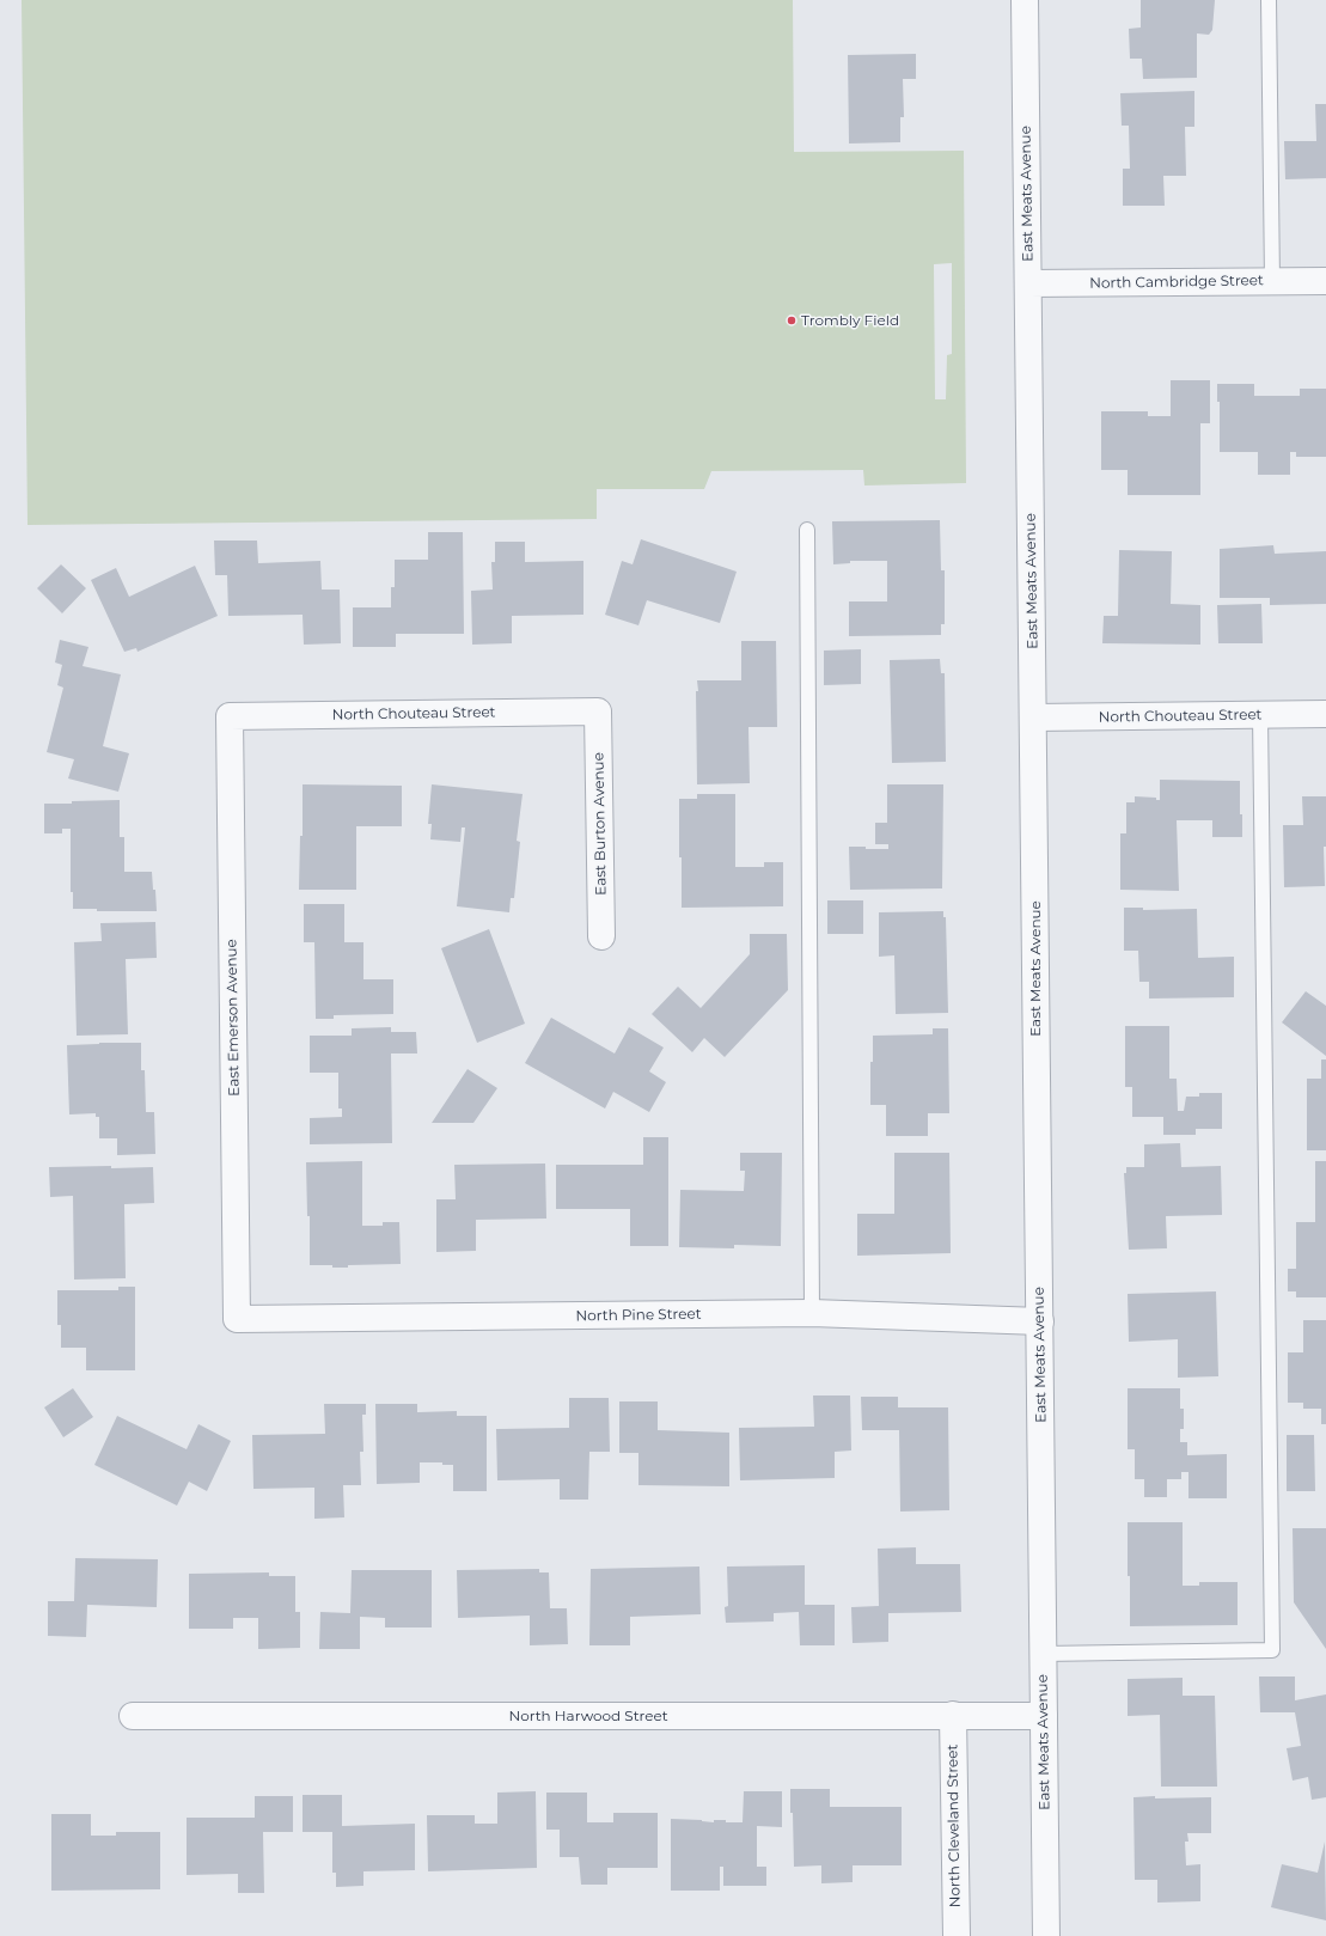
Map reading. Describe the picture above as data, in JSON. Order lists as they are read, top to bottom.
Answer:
{
  "streets": {
    "street": [
      "East Meats Avenue",
      "North Cambridge Street",
      "North Chouteau Street",
      "East Burton Avenue",
      "East Emerson Avenue",
      "North Pine Street",
      "North Harwood Street",
      "North Cleveland Street"
    ]
  },
  "crossings": [
    ["East Meats Avenue", "North Cambridge Street"],
    ["East Meats Avenue", "North Chouteau Street"],
    ["East Meats Avenue", "North Pine Street"],
    ["East Meats Avenue", "North Harwood Street"],
    ["North Chouteau Street", "East Burton Avenue"],
    ["North Chouteau Street", "East Emerson Avenue"],
    ["East Emerson Avenue", "North Pine Street"],
    ["North Harwood Street", "North Cleveland Street"]
  ],
  "places": ["Trombly Field"]
}
